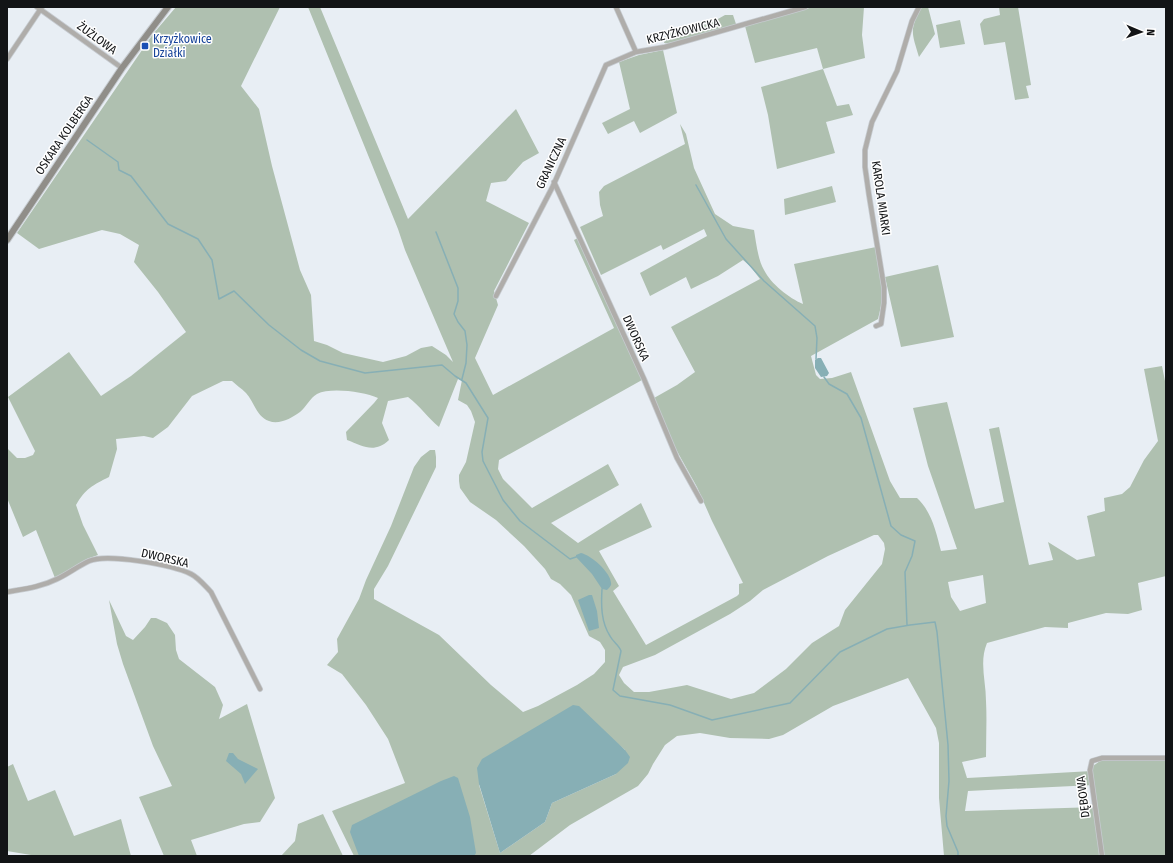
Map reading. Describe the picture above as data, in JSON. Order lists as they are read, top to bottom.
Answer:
{
  "streets": {
    "main road": ["OSKARA KOLBERGA"],
    "street": [
      "KRZYŻKOWICKA",
      "ŻUŻLOWA",
      "GRANICZNA",
      "KAROLA MIARKI",
      "DWORSKA",
      "DĘBOWA"
    ]
  },
  "crossings": [
    ["KRZYŻKOWICKA", "GRANICZNA"],
    ["ŻUŻLOWA", "OSKARA KOLBERGA"],
    ["GRANICZNA", "DWORSKA"]
  ],
  "places": {
    "transit": ["Krzyżkowice Działki"]
  },
  "north": "right"
}
